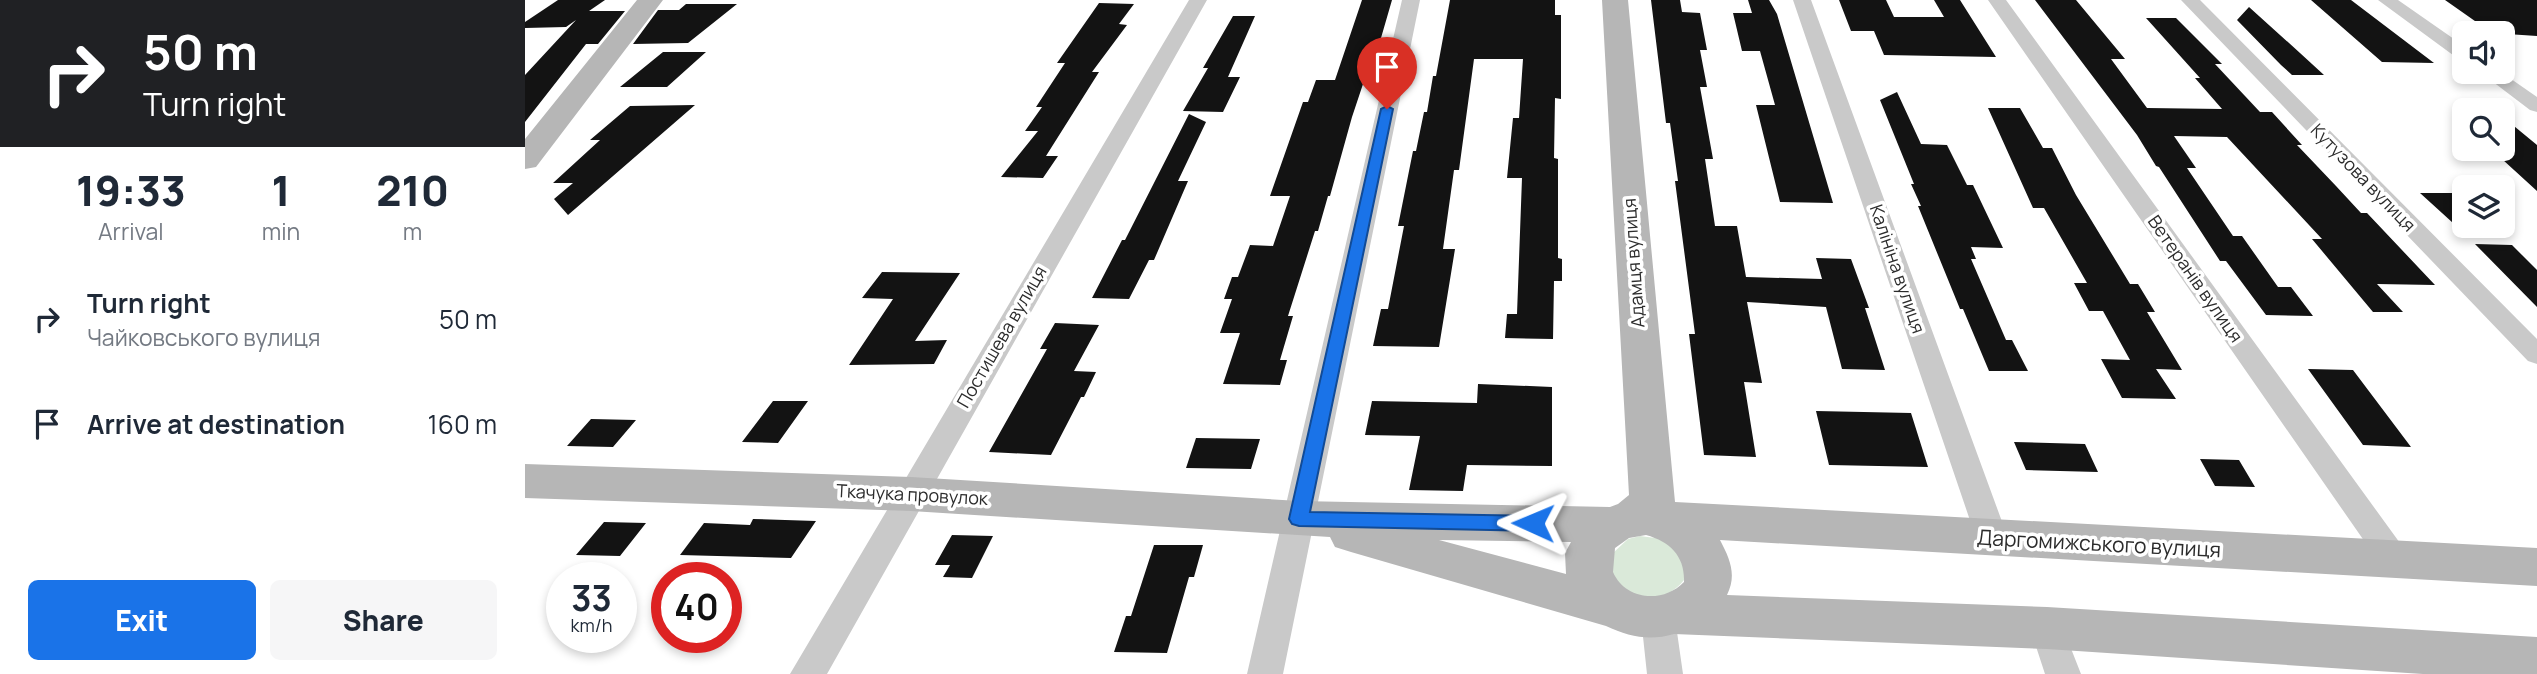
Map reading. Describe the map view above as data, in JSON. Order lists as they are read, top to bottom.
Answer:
{
  "streets": {
    "street": [
      "Кутузова вулиця",
      "Адамця вулиця",
      "Калініна вулиця",
      "Ветеранів вулиця",
      "Постишева вулиця",
      "Ткачука провулок",
      "Даргомижського вулиця"
    ]
  },
  "crossings": [
    ["Адамця вулиця", "Даргомижського вулиця"],
    ["Калініна вулиця", "Даргомижського вулиця"],
    ["Ветеранів вулиця", "Даргомижського вулиця"],
    ["Постишева вулиця", "Ткачука провулок"],
    ["Ткачука провулок", "Даргомижського вулиця"]
  ],
  "page": {
    "turn": ["50 m", "Turn right"],
    "eta": [
      "19:33",
      "Arrival",
      "1",
      "min",
      "210",
      "m"
    ],
    "list": [
      {
        "name": "Turn right",
        "note": "Чайковського вулиця",
        "value": "50 m"
      },
      {
        "name": "Arrive at destination",
        "value": "160 m"
      }
    ],
    "speed": "33 km/h",
    "limit": "40",
    "buttons": ["Exit", "Share"]
  }
}
